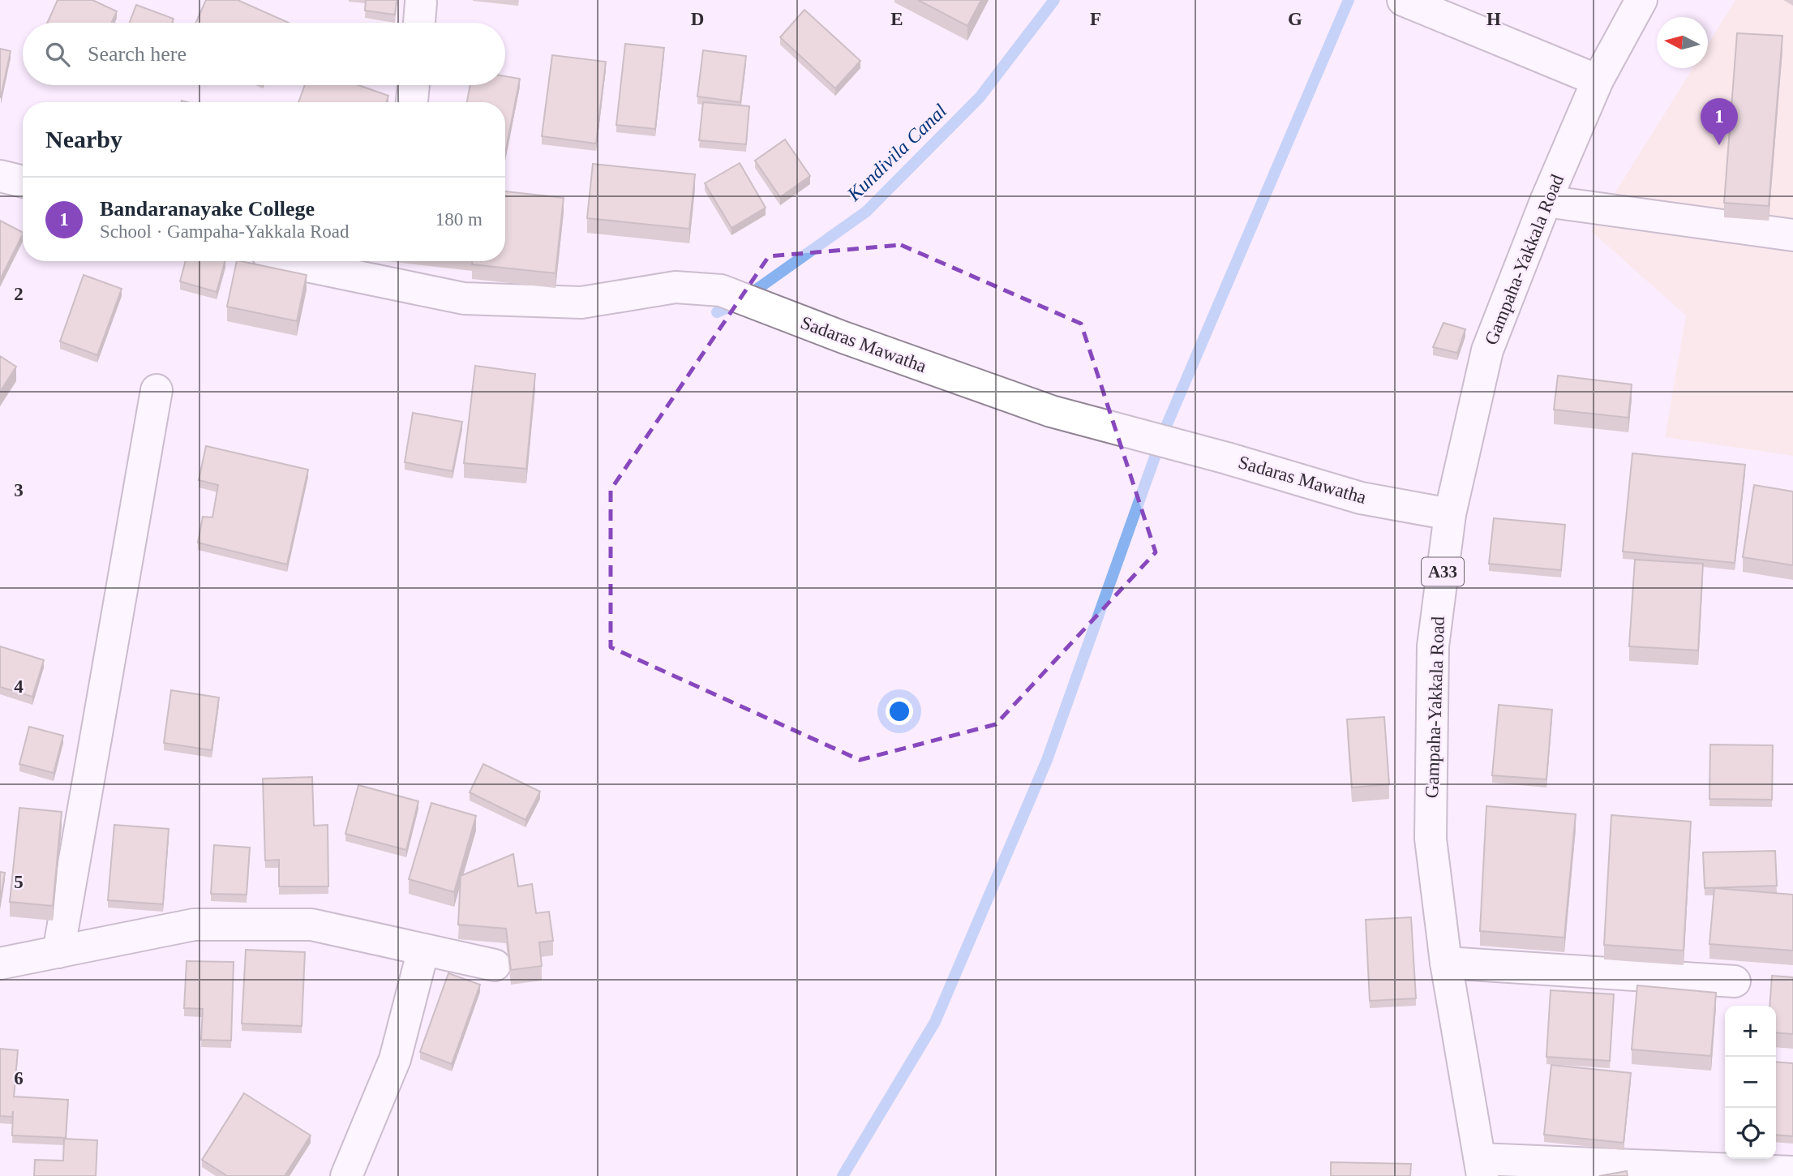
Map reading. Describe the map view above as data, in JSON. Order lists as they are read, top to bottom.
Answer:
{
  "streets": {
    "main road": ["Gampaha-Yakkala Road", "Sadaras Mawatha", "A33"]
  },
  "crossings": [
    ["Gampaha-Yakkala Road", "Sadaras Mawatha"]
  ],
  "water": ["Kundivila Canal"],
  "north": "left",
  "page": {
    "search": "Search here",
    "pins": "1",
    "heading": "Nearby",
    "list": [
      {
        "mark": "1",
        "name": "Bandaranayake College",
        "note": "School · Gampaha-Yakkala Road",
        "value": "180 m"
      }
    ],
    "map_buttons": ["+", "−"]
  },
  "grid": {
    "columns": [
      "D",
      "E",
      "F",
      "G",
      "H"
    ],
    "rows": [
      "2",
      "3",
      "4",
      "5",
      "6"
    ]
  }
}
